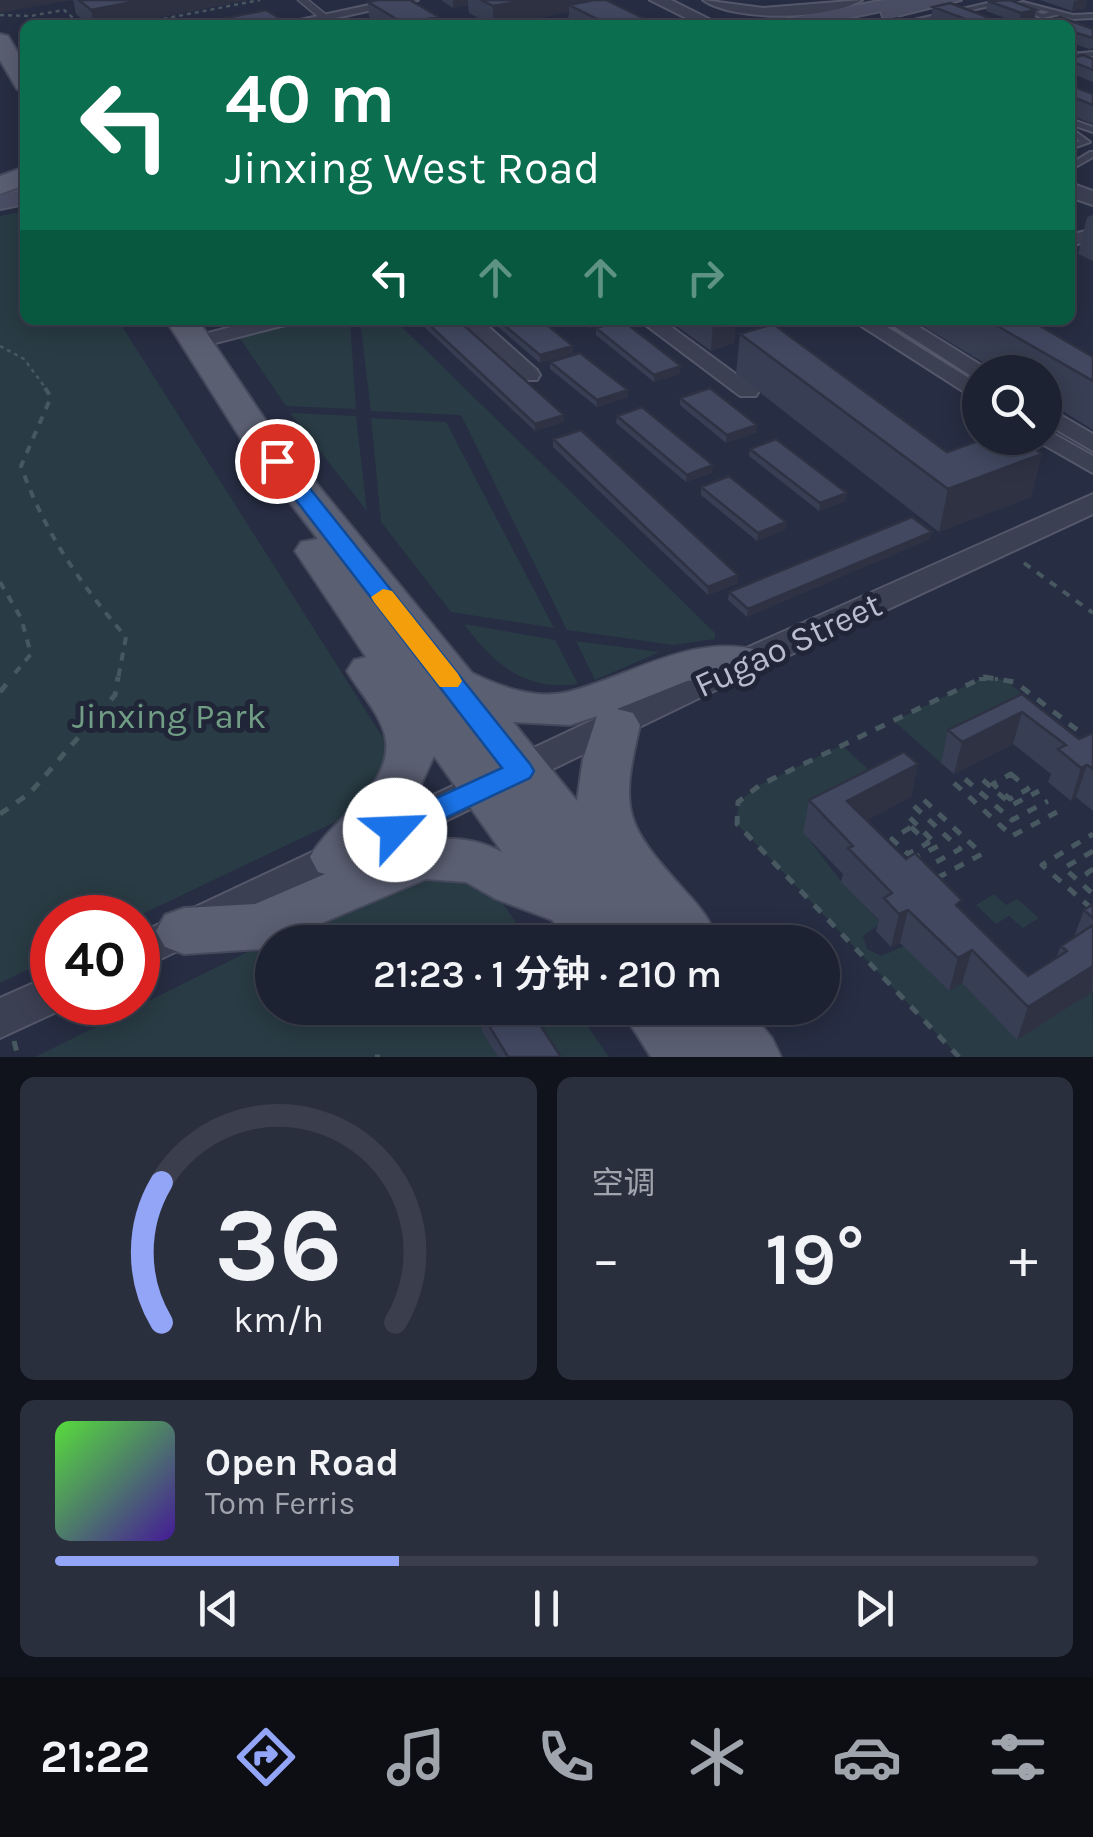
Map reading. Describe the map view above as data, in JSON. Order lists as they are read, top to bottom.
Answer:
{
  "streets": {
    "street": ["Fugao Street"]
  },
  "parks": ["Jinxing Park"],
  "page": {
    "turn": ["40 m", "Jinxing West Road"],
    "limit": "40",
    "trip": "21:23 · 1 分钟 · 210 m",
    "tile": "空调",
    "heat": ["−", "19°", "+"],
    "song": ["Open Road", "Tom Ferris"],
    "tabs": "21:22",
    "gauge": ["36", "km/h"]
  }
}
